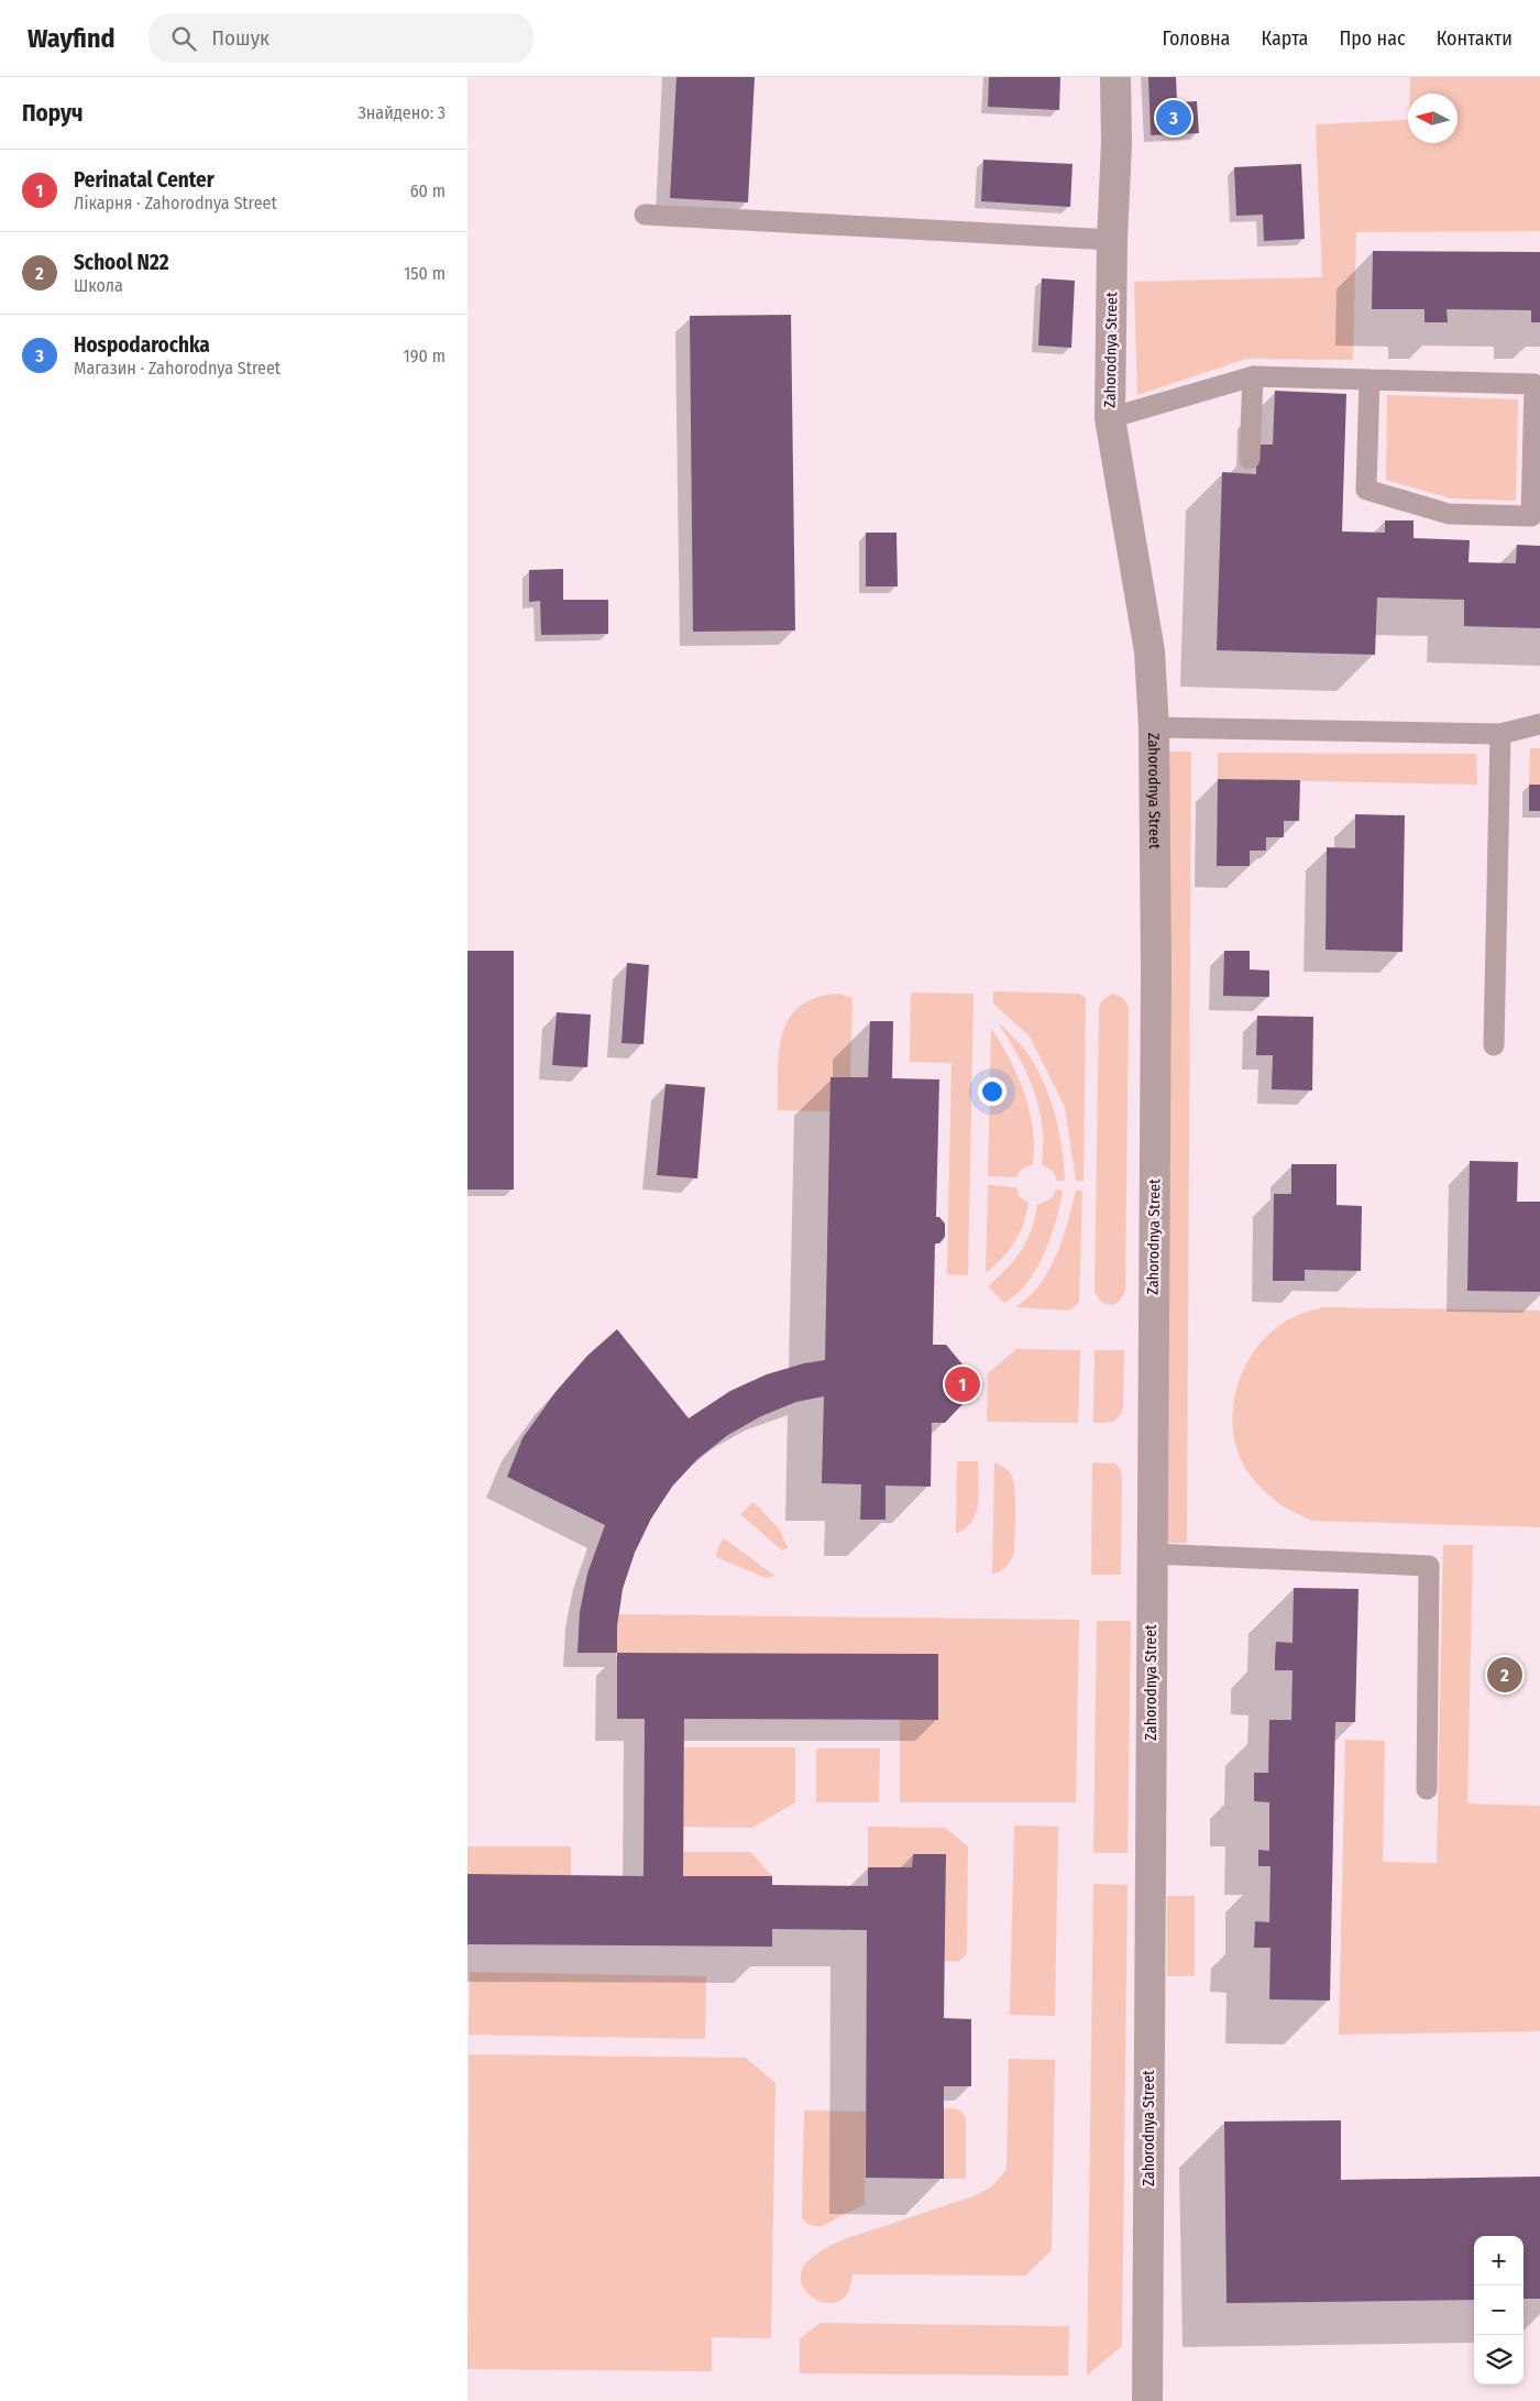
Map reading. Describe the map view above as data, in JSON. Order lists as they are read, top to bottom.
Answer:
{
  "streets": {
    "street": ["Zahorodnya Street"]
  },
  "north": "left",
  "page": {
    "header": "Wayfind",
    "search": "Пошук",
    "nav": [
      "Головна",
      "Карта",
      "Про нас",
      "Контакти"
    ],
    "heading": ["Поруч", "Знайдено: 3"],
    "pins": ["3", "1", "2"],
    "list": [
      {
        "mark": "1",
        "name": "Perinatal Center",
        "note": "Лікарня · Zahorodnya Street",
        "value": "60 m"
      },
      {
        "mark": "2",
        "name": "School N22",
        "note": "Школа",
        "value": "150 m"
      },
      {
        "mark": "3",
        "name": "Hospodarochka",
        "note": "Магазин · Zahorodnya Street",
        "value": "190 m"
      }
    ],
    "map_buttons": ["+", "−"]
  }
}
